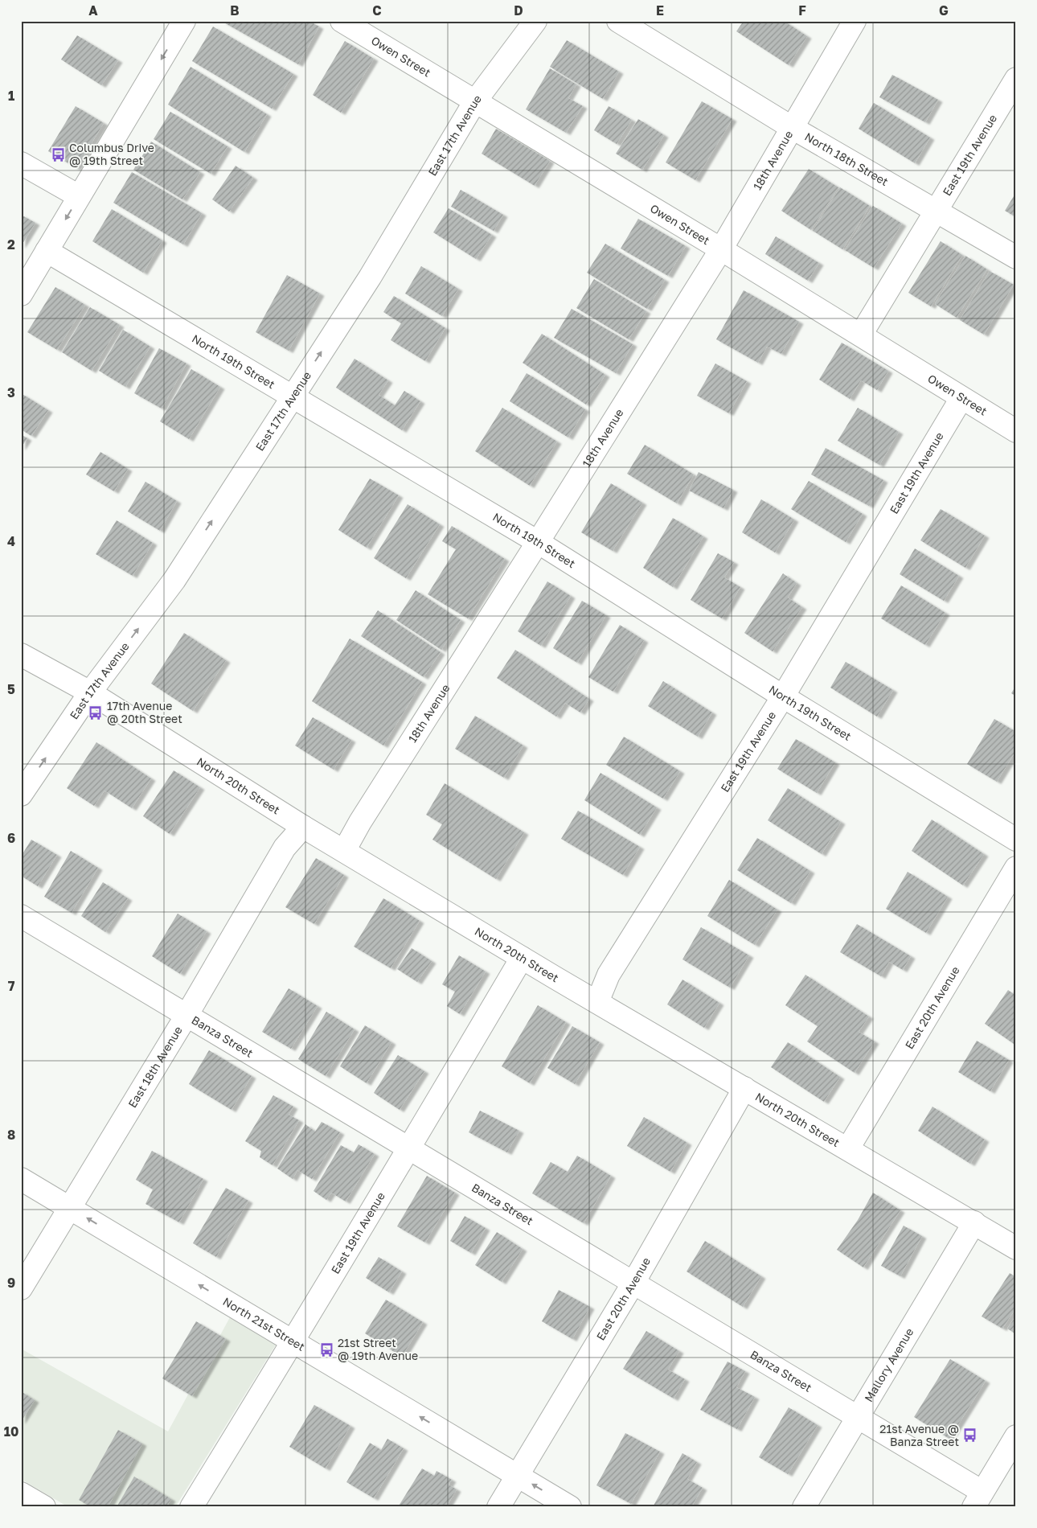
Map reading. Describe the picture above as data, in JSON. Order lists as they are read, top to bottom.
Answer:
{
  "streets": {
    "street": [
      "Owen Street",
      "East 17th Avenue",
      "East 19th Avenue",
      "North 18th Street",
      "18th Avenue",
      "North 19th Street",
      "North 20th Street",
      "East 20th Avenue",
      "Banza Street",
      "East 18th Avenue",
      "North 21st Street",
      "Mallory Avenue"
    ]
  },
  "crossings": [
    ["Owen Street", "East 17th Avenue"],
    ["Owen Street", "East 19th Avenue"],
    ["Owen Street", "18th Avenue"],
    ["East 17th Avenue", "North 19th Street"],
    ["East 17th Avenue", "North 20th Street"],
    ["East 19th Avenue", "North 18th Street"],
    ["East 19th Avenue", "North 19th Street"],
    ["East 19th Avenue", "North 20th Street"],
    ["East 19th Avenue", "Banza Street"],
    ["East 19th Avenue", "North 21st Street"],
    ["North 18th Street", "18th Avenue"],
    ["18th Avenue", "North 19th Street"],
    ["18th Avenue", "North 20th Street"],
    ["North 20th Street", "East 20th Avenue"],
    ["North 20th Street", "East 18th Avenue"],
    ["North 20th Street", "Mallory Avenue"],
    ["East 20th Avenue", "Banza Street"],
    ["East 20th Avenue", "North 21st Street"],
    ["Banza Street", "East 18th Avenue"],
    ["Banza Street", "Mallory Avenue"],
    ["East 18th Avenue", "North 21st Street"]
  ],
  "one_way": ["East 17th Avenue", "North 21st Street"],
  "places": {
    "bus stop": [
      "Columbus Drive @ 19th Street",
      "17th Avenue @ 20th Street",
      "21st Street @ 19th Avenue",
      "21st Avenue @ Banza Street"
    ]
  },
  "grid": {
    "columns": [
      "A",
      "B",
      "C",
      "D",
      "E",
      "F",
      "G"
    ],
    "rows": [
      "1",
      "2",
      "3",
      "4",
      "5",
      "6",
      "7",
      "8",
      "9",
      "10"
    ]
  }
}
